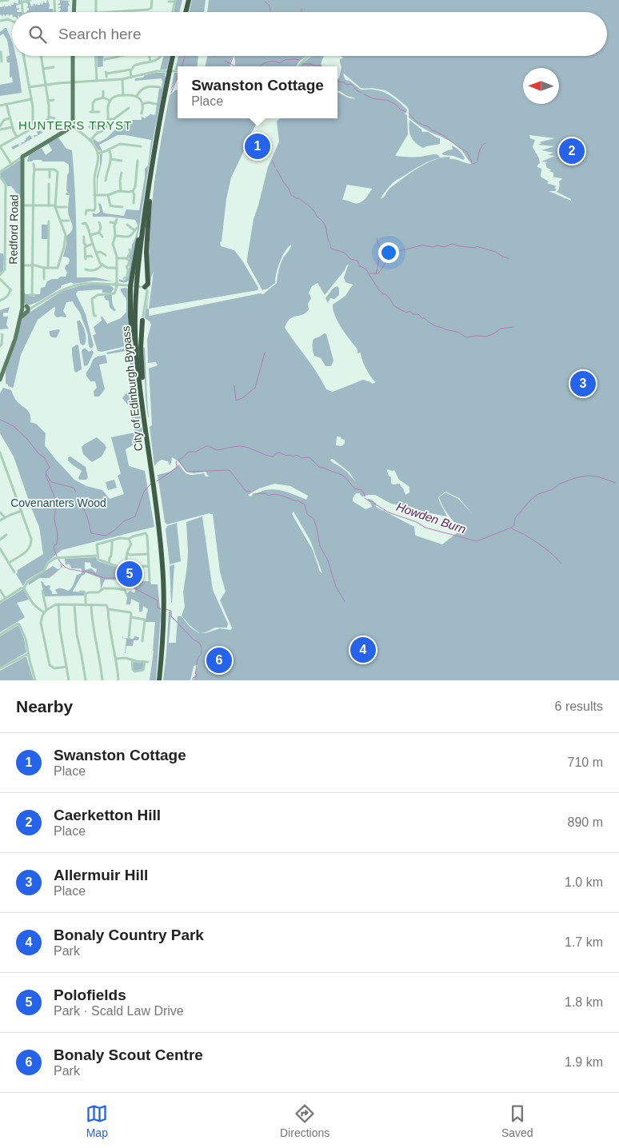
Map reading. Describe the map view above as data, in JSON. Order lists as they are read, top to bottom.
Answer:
{
  "streets": {
    "highway": ["City of Edinburgh Bypass"],
    "main road": ["Redford Road"]
  },
  "districts": ["HUNTER'S TRYST"],
  "water": ["Howden Burn"],
  "parks": ["Covenanters Wood"],
  "north": "left",
  "page": {
    "search": "Search here",
    "popup": ["Swanston Cottage", "Place"],
    "pins": [
      "1",
      "2",
      "3",
      "5",
      "4",
      "6"
    ],
    "heading": ["Nearby", "6 results"],
    "list": [
      {
        "mark": "1",
        "name": "Swanston Cottage",
        "note": "Place",
        "value": "710 m"
      },
      {
        "mark": "2",
        "name": "Caerketton Hill",
        "note": "Place",
        "value": "890 m"
      },
      {
        "mark": "3",
        "name": "Allermuir Hill",
        "note": "Place",
        "value": "1.0 km"
      },
      {
        "mark": "4",
        "name": "Bonaly Country Park",
        "note": "Park",
        "value": "1.7 km"
      },
      {
        "mark": "5",
        "name": "Polofields",
        "note": "Park · Scald Law Drive",
        "value": "1.8 km"
      },
      {
        "mark": "6",
        "name": "Bonaly Scout Centre",
        "note": "Park",
        "value": "1.9 km"
      }
    ],
    "nav": ["Map", "Directions", "Saved"]
  }
}
